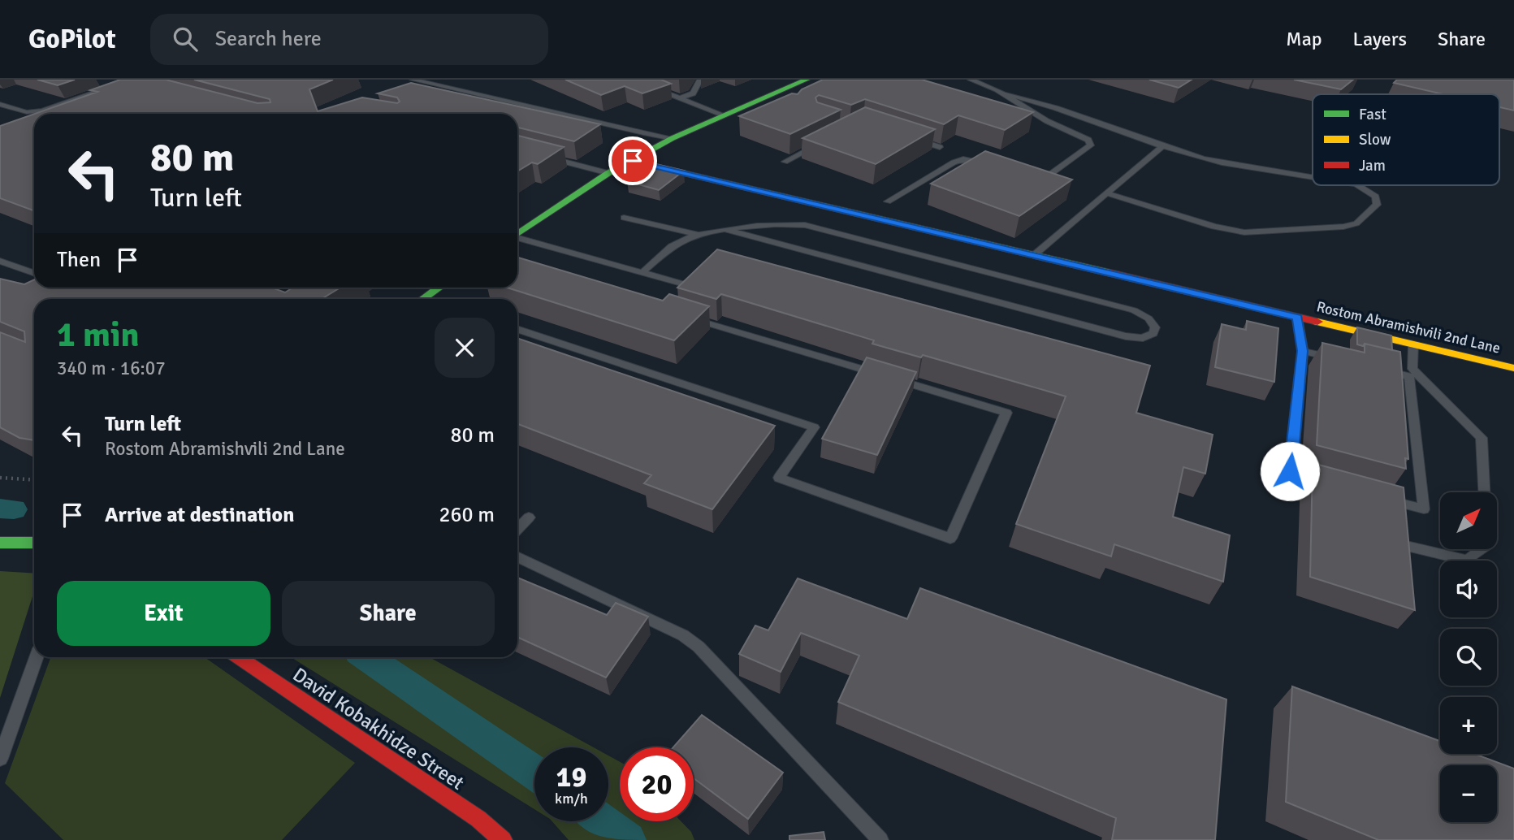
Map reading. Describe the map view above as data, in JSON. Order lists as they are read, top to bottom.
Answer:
{
  "streets": {
    "street": ["Rostom Abramishvili 2nd Lane", "David Kobakhidze Street"]
  },
  "legend": ["Fast", "Slow", "Jam"],
  "north": "top right",
  "page": {
    "header": "GoPilot",
    "search": "Search here",
    "nav": ["Map", "Layers", "Share"],
    "turn": ["80 m", "Turn left"],
    "then": "Then",
    "heading": ["1 min", "340 m · 16:07"],
    "list": [
      {
        "name": "Turn left",
        "note": "Rostom Abramishvili 2nd Lane",
        "value": "80 m"
      },
      {
        "name": "Arrive at destination",
        "value": "260 m"
      }
    ],
    "map_buttons": ["+", "−"],
    "buttons": ["Exit", "Share"],
    "speed": "19 km/h",
    "limit": "20"
  }
}
